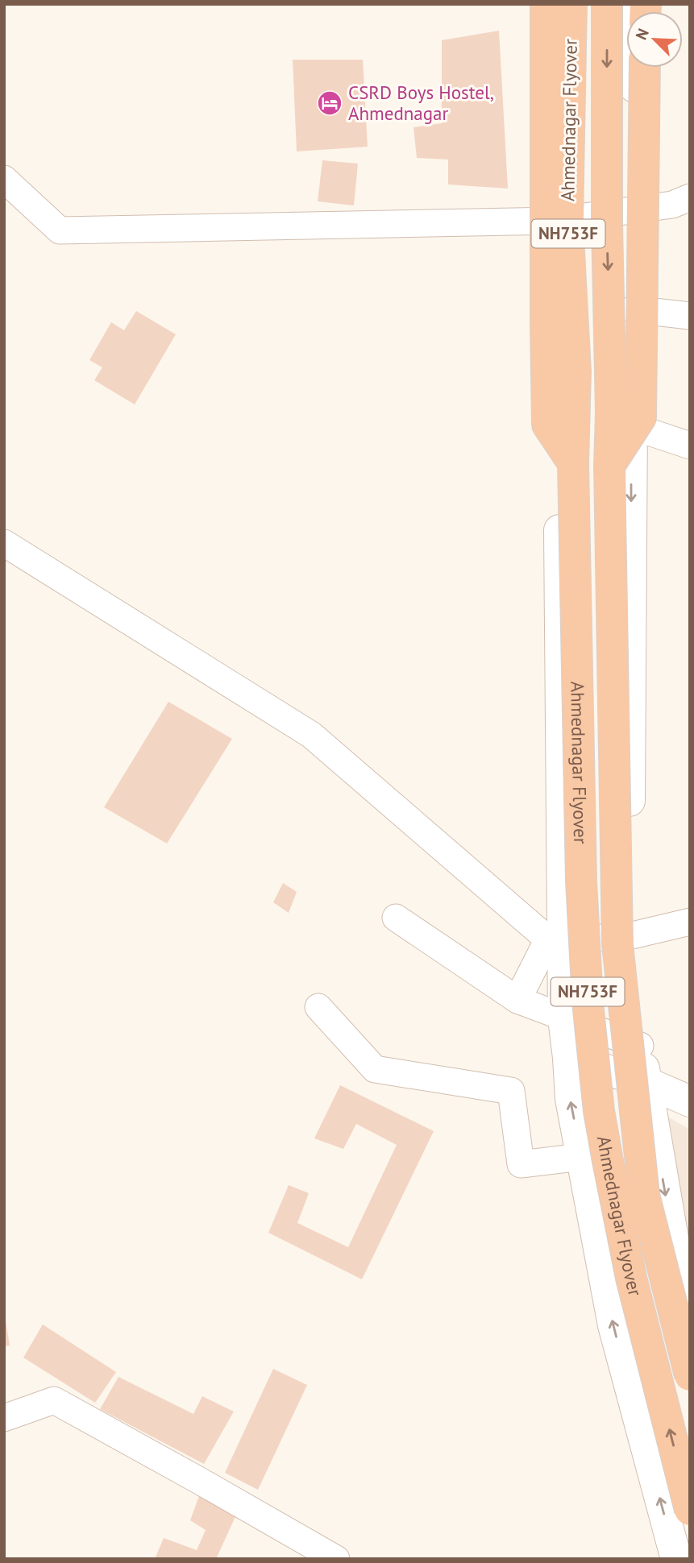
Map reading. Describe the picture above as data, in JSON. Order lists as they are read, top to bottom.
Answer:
{
  "streets": {
    "highway": ["Ahmednagar Flyover", "NH753F"]
  },
  "places": {
    "hotel": ["CSRD Boys Hostel, Ahmednagar"]
  },
  "north": "top left"
}
